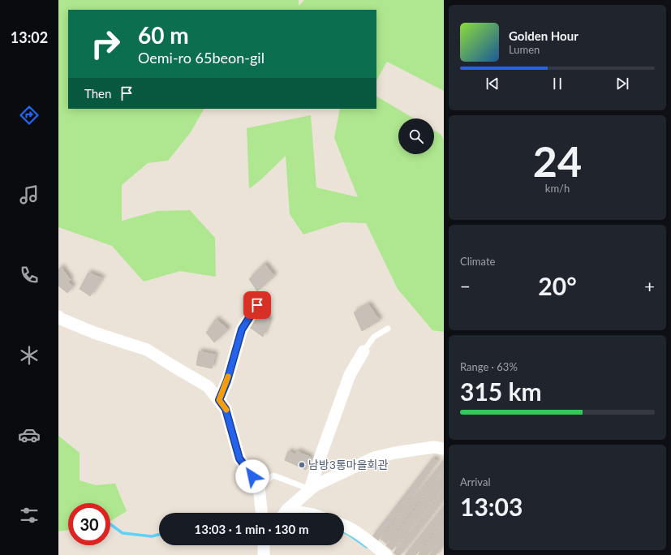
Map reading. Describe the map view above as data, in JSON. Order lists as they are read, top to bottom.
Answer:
{
  "places": ["남방3통마을회관"],
  "page": {
    "tabs": "13:02",
    "turn": ["60 m", "Oemi-ro 65beon-gil"],
    "song": ["Golden Hour", "Lumen"],
    "then": "Then",
    "tile": [
      ["24", "km/h"],
      "Climate",
      ["Range · 63%", "315 km"],
      ["Arrival", "13:03"]
    ],
    "heat": ["−", "20°", "+"],
    "limit": "30",
    "trip": "13:03 · 1 min · 130 m"
  }
}
